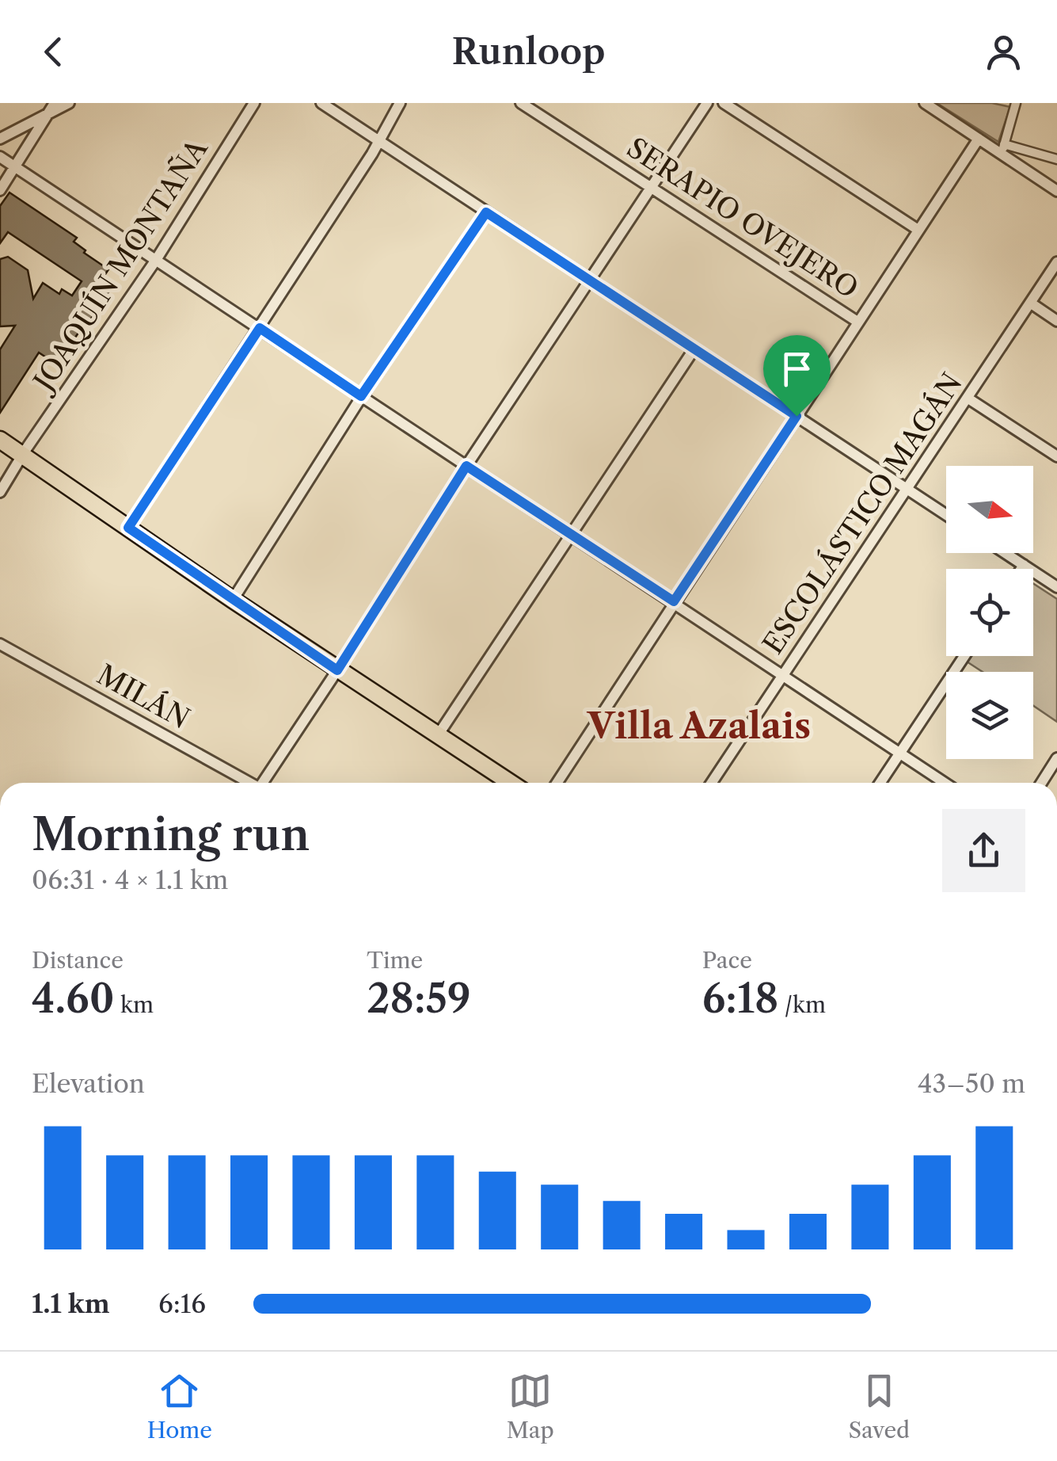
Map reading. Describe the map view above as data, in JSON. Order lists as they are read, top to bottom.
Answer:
{
  "streets": {
    "street": [
      "SERAPIO OVEJERO",
      "JOAQUÍN MONTAÑA",
      "ESCOLÁSTICO MAGÁN",
      "MILÁN"
    ]
  },
  "districts": ["Villa Azalais"],
  "north": "right",
  "page": {
    "header": "Runloop",
    "heading": ["Morning run", "06:31 · 4 × 1.1 km"],
    "stats": [
      ["Distance", "4.60 km"],
      ["Time", "28:59"],
      ["Pace", "6:18 /km"]
    ],
    "chart": ["Elevation", "43–50 m"],
    "list": [
      {
        "name": "1.1 km",
        "note": "6:16"
      }
    ],
    "tabs": ["Home", "Map", "Saved"]
  }
}
